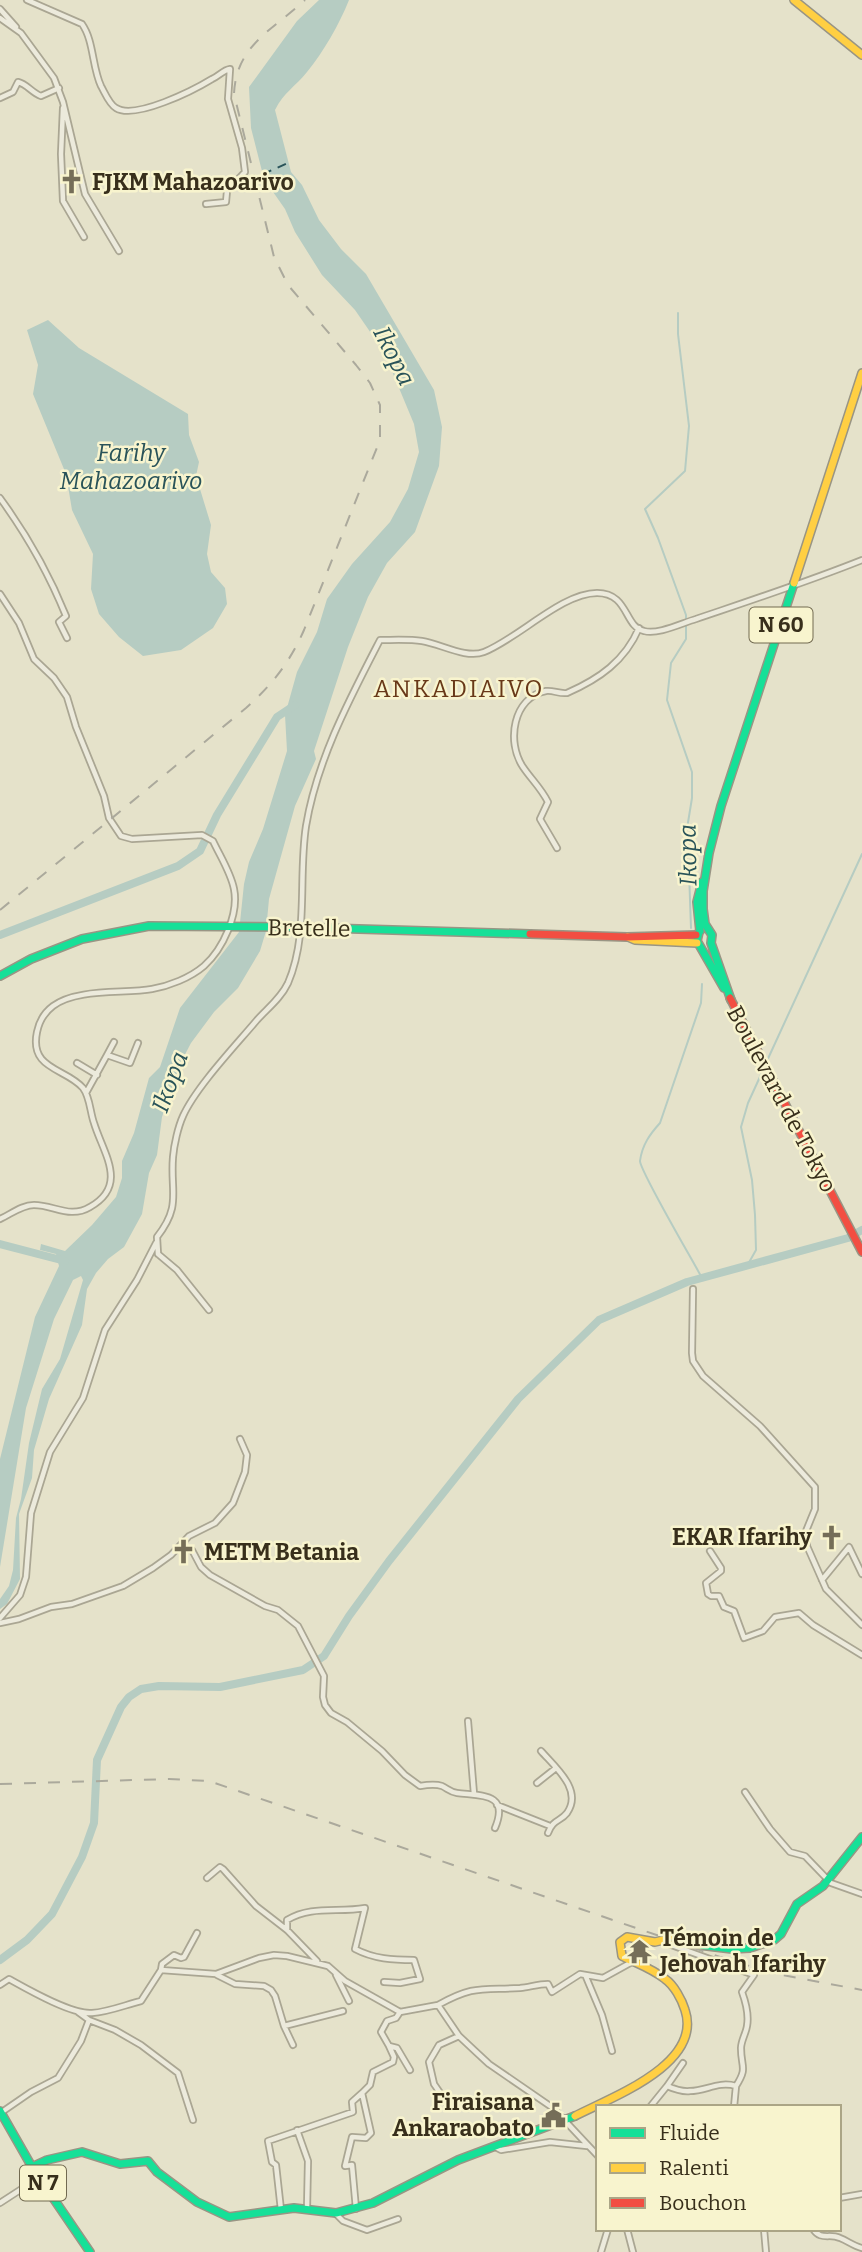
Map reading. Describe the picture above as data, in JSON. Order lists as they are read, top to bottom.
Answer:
{
  "streets": {
    "main road": [
      "N 60",
      "Bretelle",
      "Boulevard de Tokyo",
      "N 7"
    ]
  },
  "crossings": [
    ["Bretelle", "Boulevard de Tokyo"]
  ],
  "districts": ["ANKADIAIVO"],
  "water": ["Ikopa", "Farihy Mahazoarivo"],
  "places": {
    "church": ["FJKM Mahazoarivo", "EKAR Ifarihy", "METM Betania"],
    "temple": ["Témoin de Jehovah Ifarihy"],
    "public building": ["Firaisana Ankaraobato"]
  },
  "legend": ["Fluide", "Ralenti", "Bouchon"]
}
